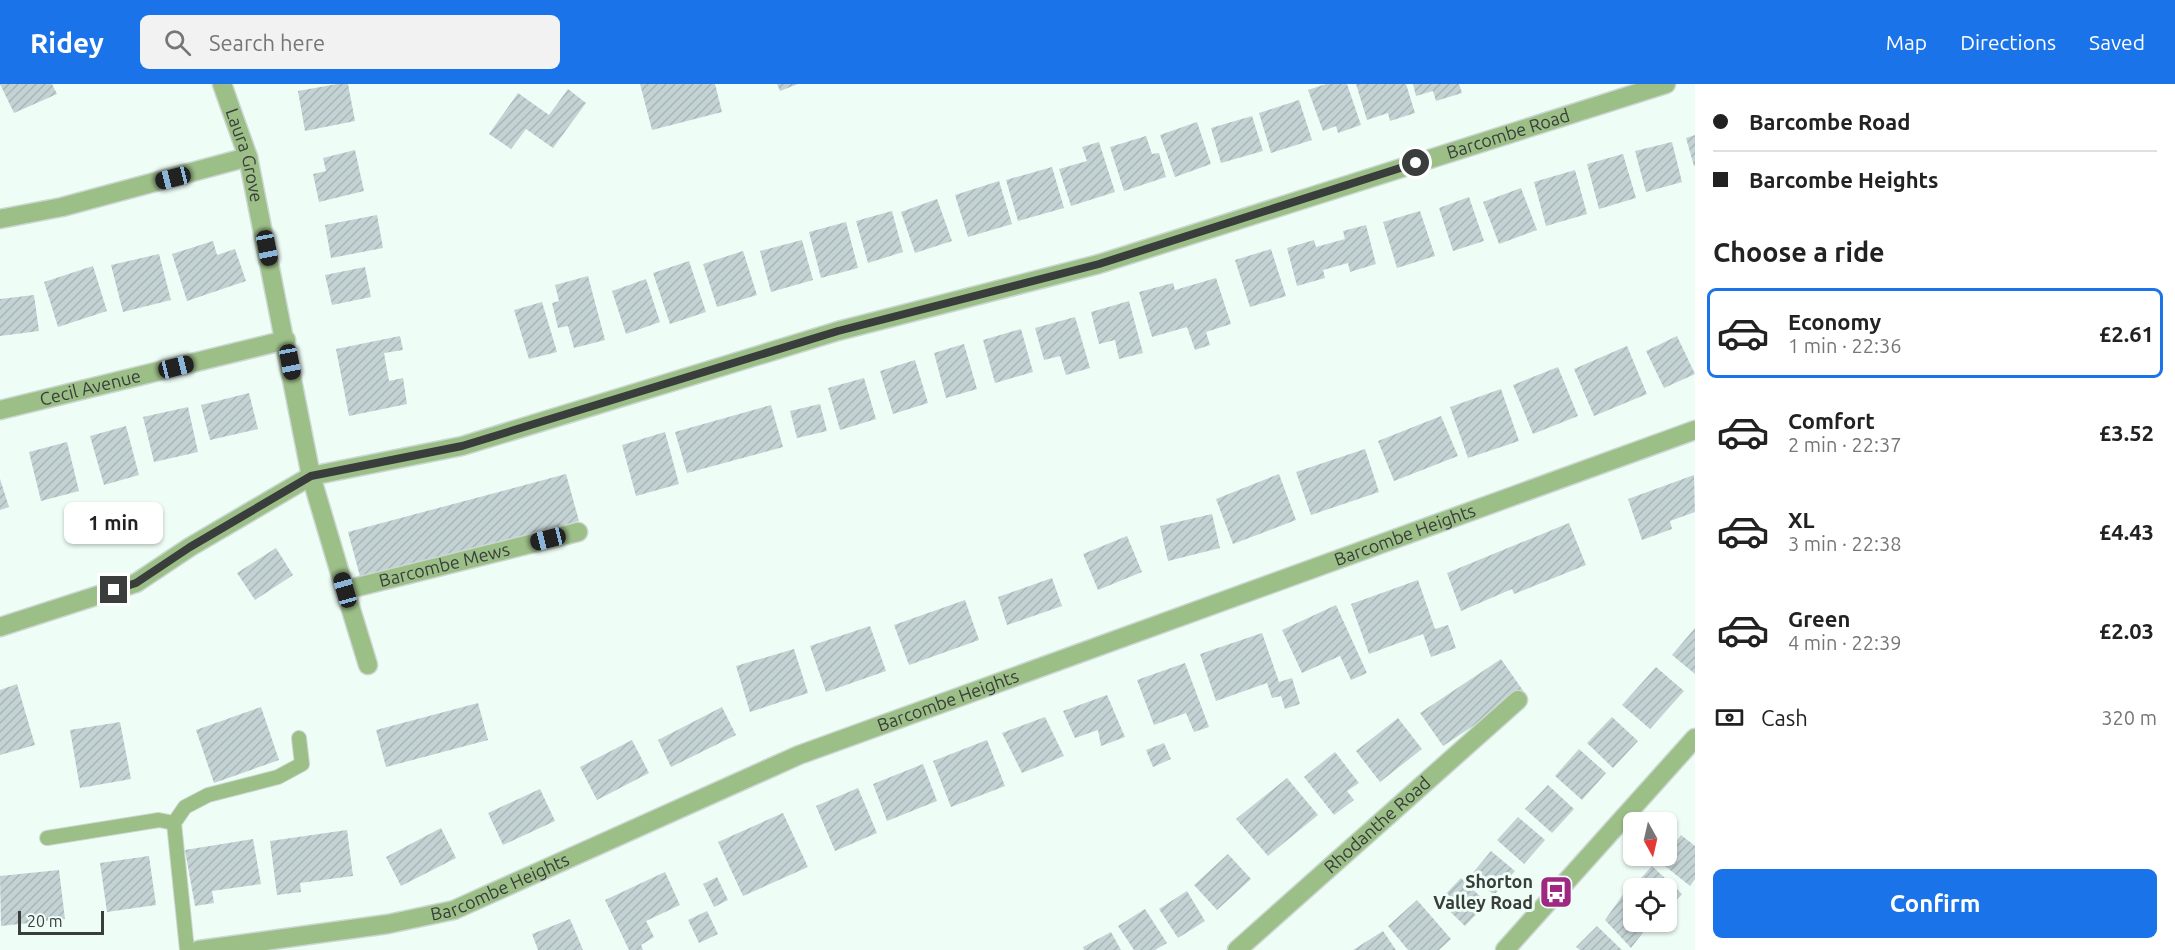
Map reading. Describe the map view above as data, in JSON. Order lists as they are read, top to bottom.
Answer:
{
  "streets": {
    "street": [
      "Barcombe Road",
      "Laura Grove",
      "Cecil Avenue",
      "Barcombe Heights",
      "Barcombe Mews",
      "Rhodanthe Road"
    ]
  },
  "crossings": [
    ["Barcombe Road", "Laura Grove"],
    ["Laura Grove", "Cecil Avenue"]
  ],
  "places": {
    "bus stop": ["Shorton Valley Road"]
  },
  "scale_bar": "20 m",
  "north": "bottom",
  "page": {
    "header": "Ridey",
    "search": "Search here",
    "nav": ["Map", "Directions", "Saved"],
    "banner": ["Barcombe Road", "Barcombe Heights"],
    "heading": "Choose a ride",
    "list": [
      {
        "name": "Economy",
        "note": "1 min · 22:36",
        "value": "£2.61"
      },
      {
        "name": "Comfort",
        "note": "2 min · 22:37",
        "value": "£3.52"
      },
      {
        "name": "XL",
        "note": "3 min · 22:38",
        "value": "£4.43"
      },
      {
        "name": "Green",
        "note": "4 min · 22:39",
        "value": "£2.03"
      }
    ],
    "bubble": "1 min",
    "pay": ["Cash", "320 m"],
    "buttons": "Confirm",
    "scale": "20 m"
  }
}
